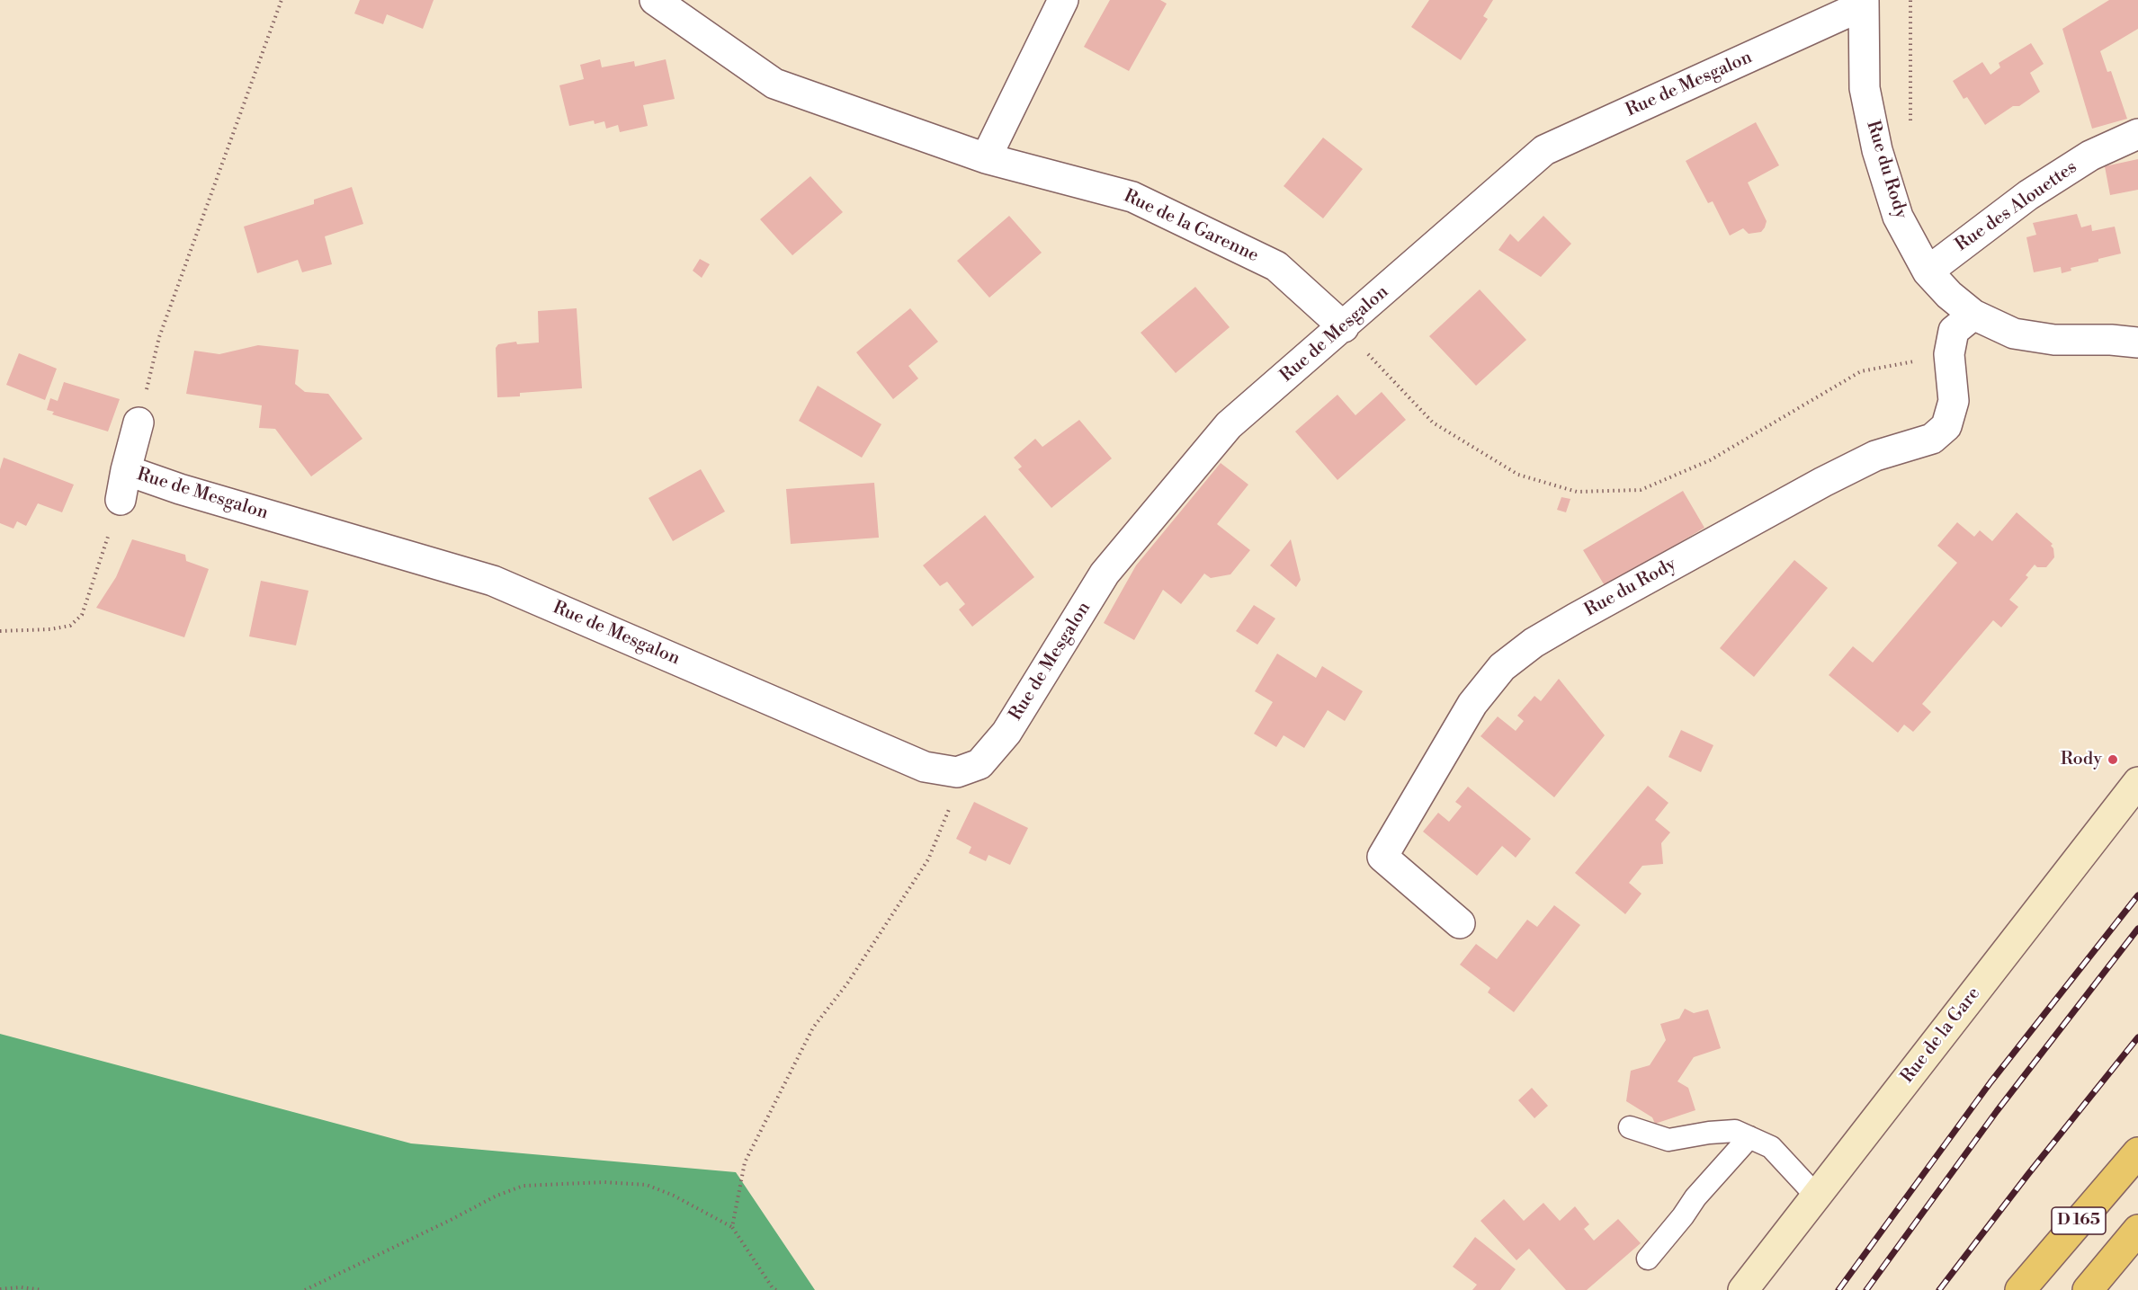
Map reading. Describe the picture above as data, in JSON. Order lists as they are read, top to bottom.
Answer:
{
  "streets": {
    "highway": ["D 165"],
    "main road": ["Rue de la Gare"],
    "street": [
      "Rue de Mesgalon",
      "Rue du Rody",
      "Rue des Alouettes",
      "Rue de la Garenne"
    ]
  },
  "crossings": [
    ["Rue de Mesgalon", "Rue du Rody"],
    ["Rue de Mesgalon", "Rue de la Garenne"],
    ["Rue du Rody", "Rue des Alouettes"]
  ],
  "places": ["Rody"]
}
